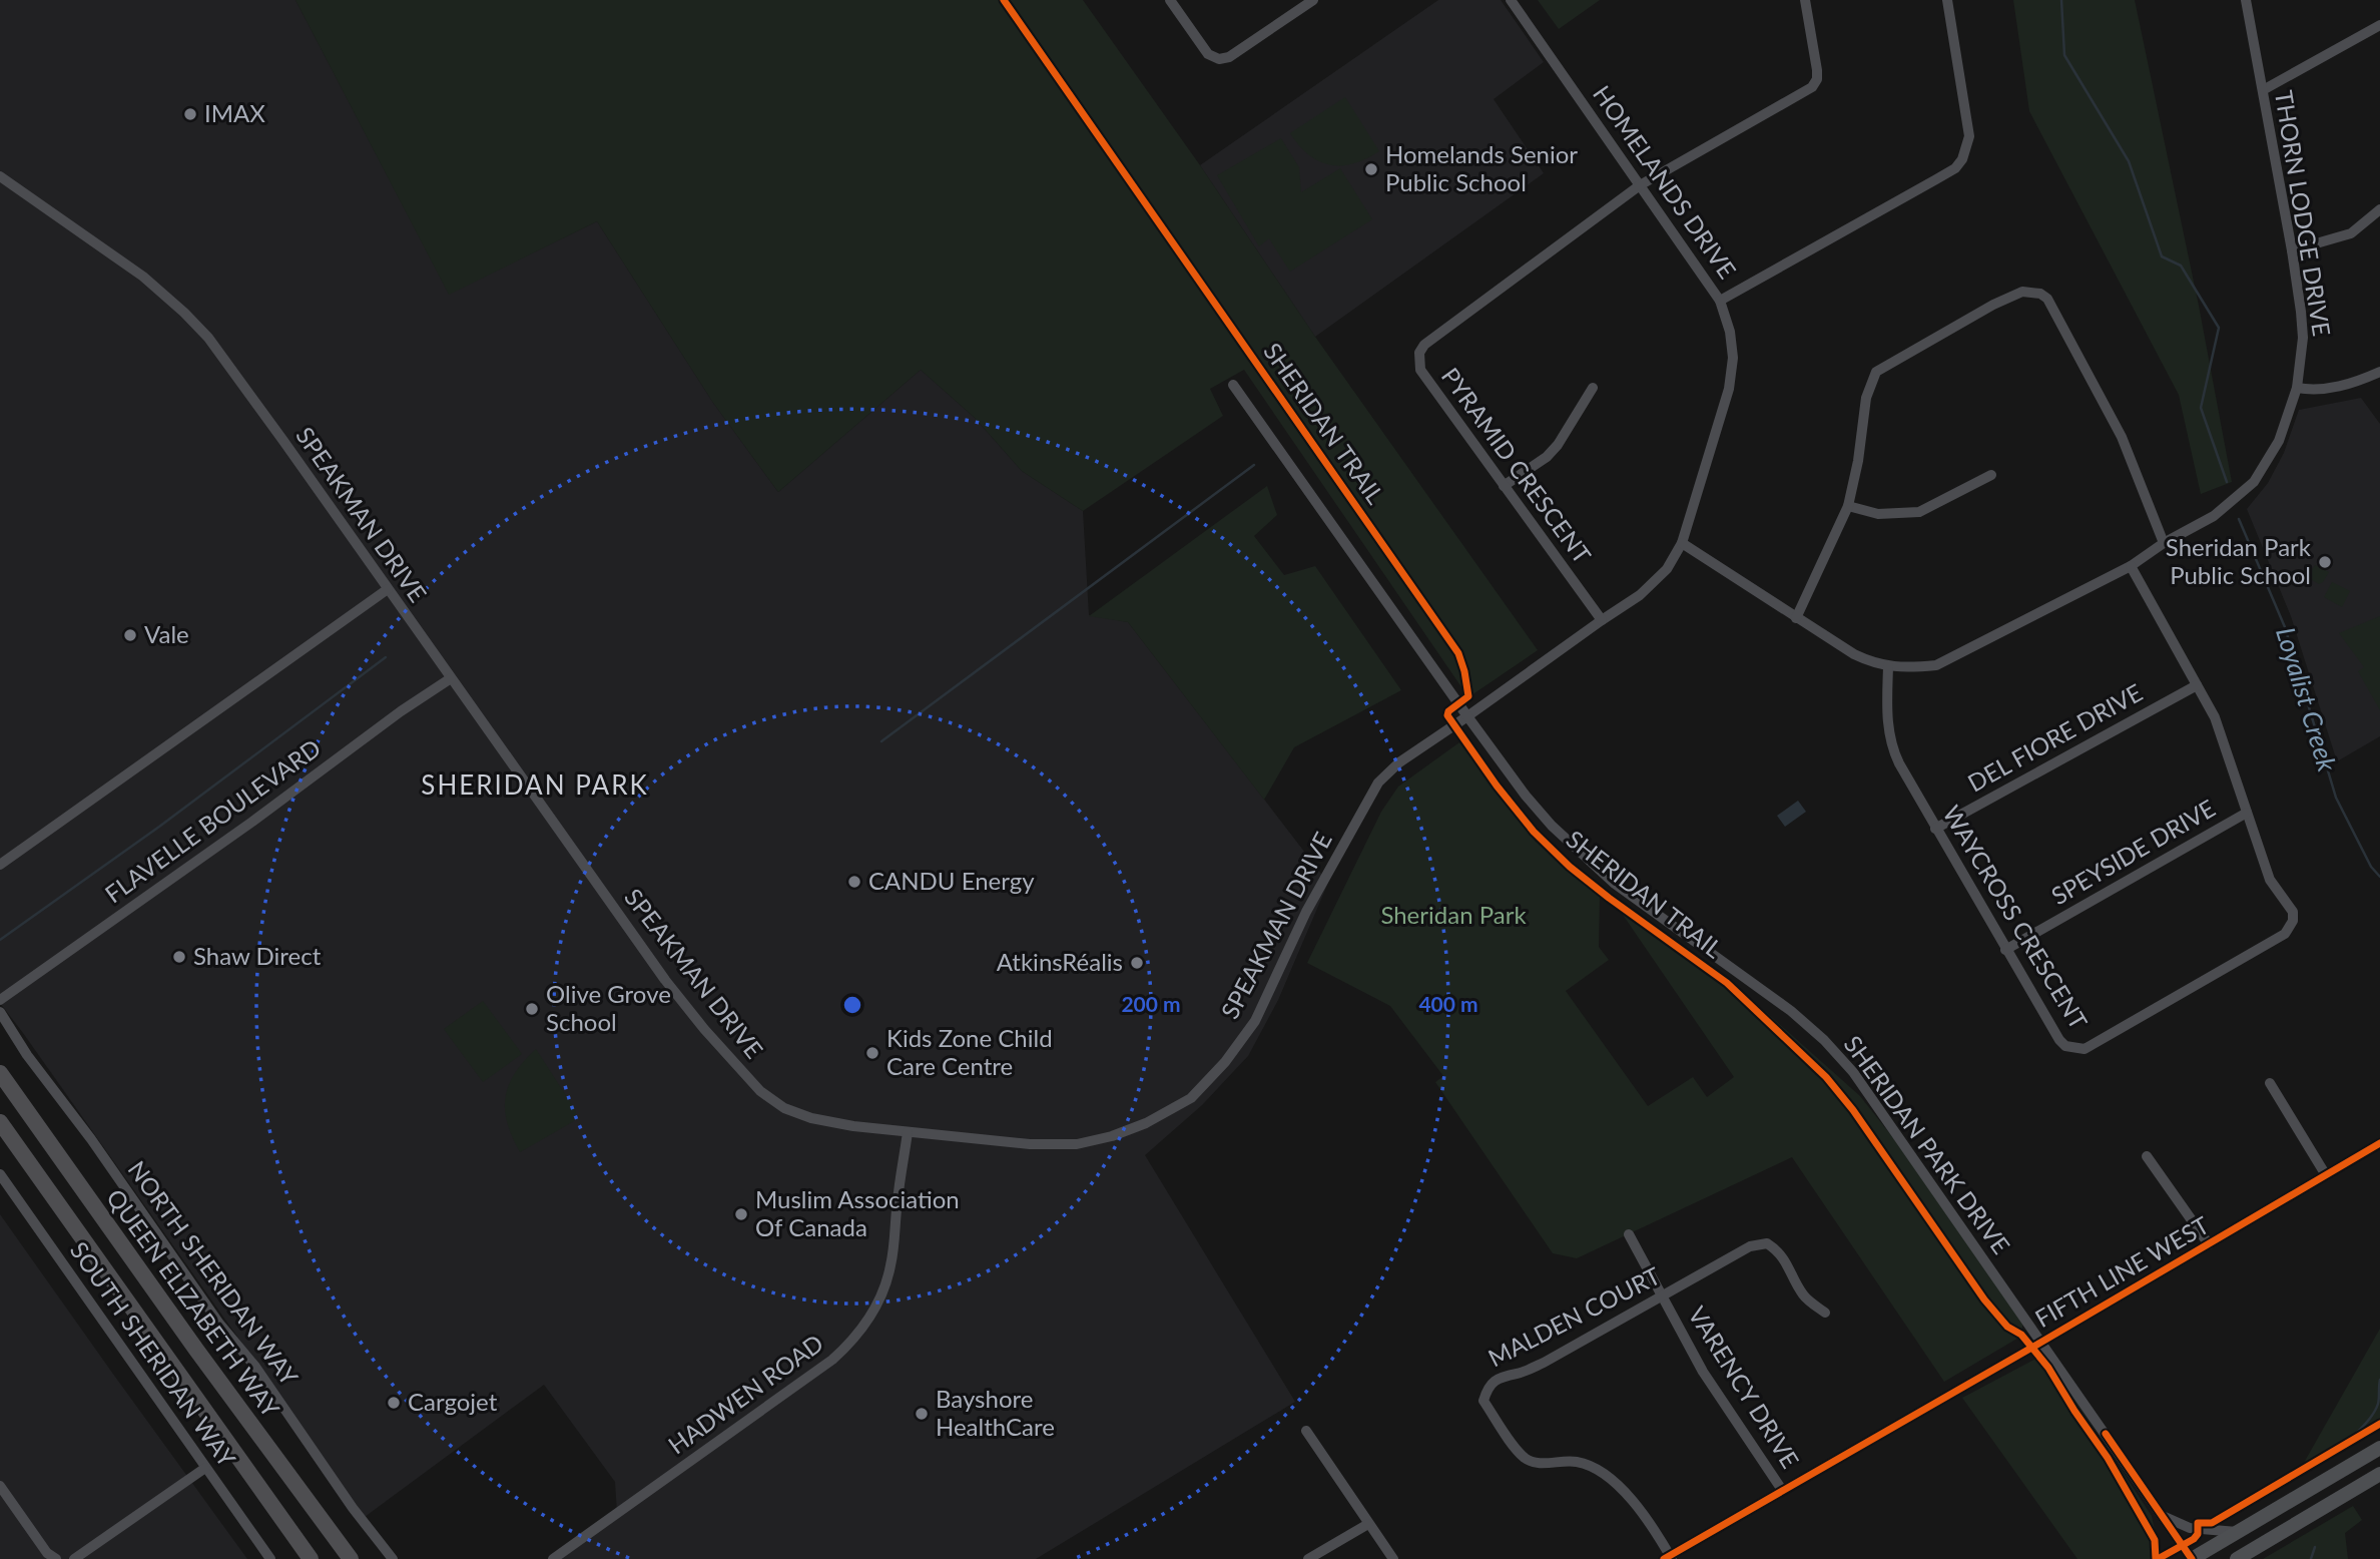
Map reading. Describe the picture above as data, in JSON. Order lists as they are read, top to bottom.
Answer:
{
  "streets": {
    "highway": ["QUEEN ELIZABETH WAY"],
    "street": [
      "HOMELANDS DRIVE",
      "THORN LODGE DRIVE",
      "PYRAMID CRESCENT",
      "SPEAKMAN DRIVE",
      "DEL FIORE DRIVE",
      "FLAVELLE BOULEVARD",
      "SPEYSIDE DRIVE",
      "WAYCROSS CRESCENT",
      "SHERIDAN PARK DRIVE",
      "FIFTH LINE WEST",
      "NORTH SHERIDAN WAY",
      "MALDEN COURT",
      "SOUTH SHERIDAN WAY",
      "VARENCY DRIVE",
      "HADWEN ROAD"
    ],
    "cycle path": ["SHERIDAN TRAIL"]
  },
  "crossings": [
    ["HOMELANDS DRIVE", "THORN LODGE DRIVE"],
    ["HOMELANDS DRIVE", "PYRAMID CRESCENT"],
    ["HOMELANDS DRIVE", "SPEAKMAN DRIVE"],
    ["HOMELANDS DRIVE", "SHERIDAN PARK DRIVE"],
    ["THORN LODGE DRIVE", "WAYCROSS CRESCENT"],
    ["SPEAKMAN DRIVE", "FLAVELLE BOULEVARD"],
    ["SPEAKMAN DRIVE", "SHERIDAN PARK DRIVE"],
    ["SPEAKMAN DRIVE", "HADWEN ROAD"],
    ["DEL FIORE DRIVE", "WAYCROSS CRESCENT"],
    ["SPEYSIDE DRIVE", "WAYCROSS CRESCENT"],
    ["SHERIDAN PARK DRIVE", "FIFTH LINE WEST"],
    ["FIFTH LINE WEST", "MALDEN COURT"],
    ["FIFTH LINE WEST", "VARENCY DRIVE"],
    ["MALDEN COURT", "VARENCY DRIVE"]
  ],
  "districts": ["SHERIDAN PARK"],
  "water": ["Loyalist Creek"],
  "parks": ["Sheridan Park"],
  "places": [
    "IMAX",
    "Homelands Senior Public School",
    "Sheridan Park Public School",
    "Vale",
    "CANDU Energy",
    "Shaw Direct",
    "AtkinsRéalis",
    "Olive Grove School",
    "Kids Zone Child Care Centre",
    "Muslim Association Of Canada",
    "Cargojet",
    "Bayshore HealthCare"
  ],
  "rings": ["200 m", "400 m"]
}
